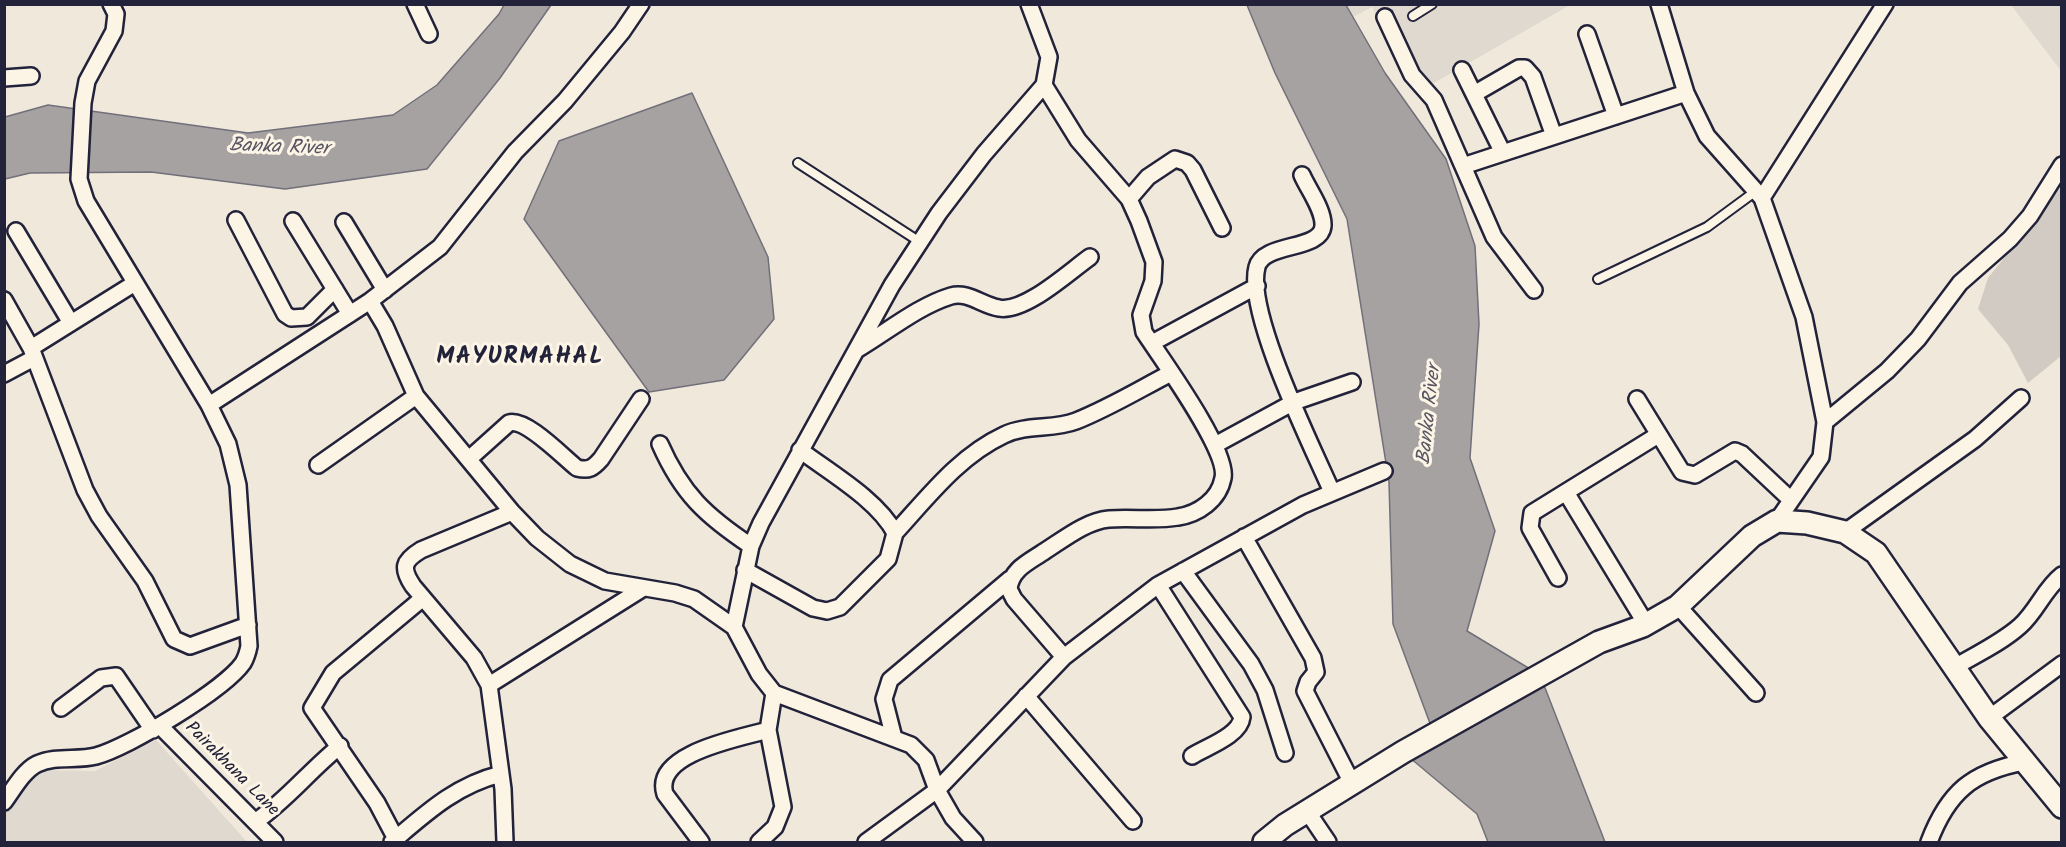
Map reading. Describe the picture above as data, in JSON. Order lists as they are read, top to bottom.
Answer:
{
  "streets": {
    "street": ["Pairakhana Lane"]
  },
  "districts": ["MAYURMAHAL"],
  "water": ["Banka River"]
}
